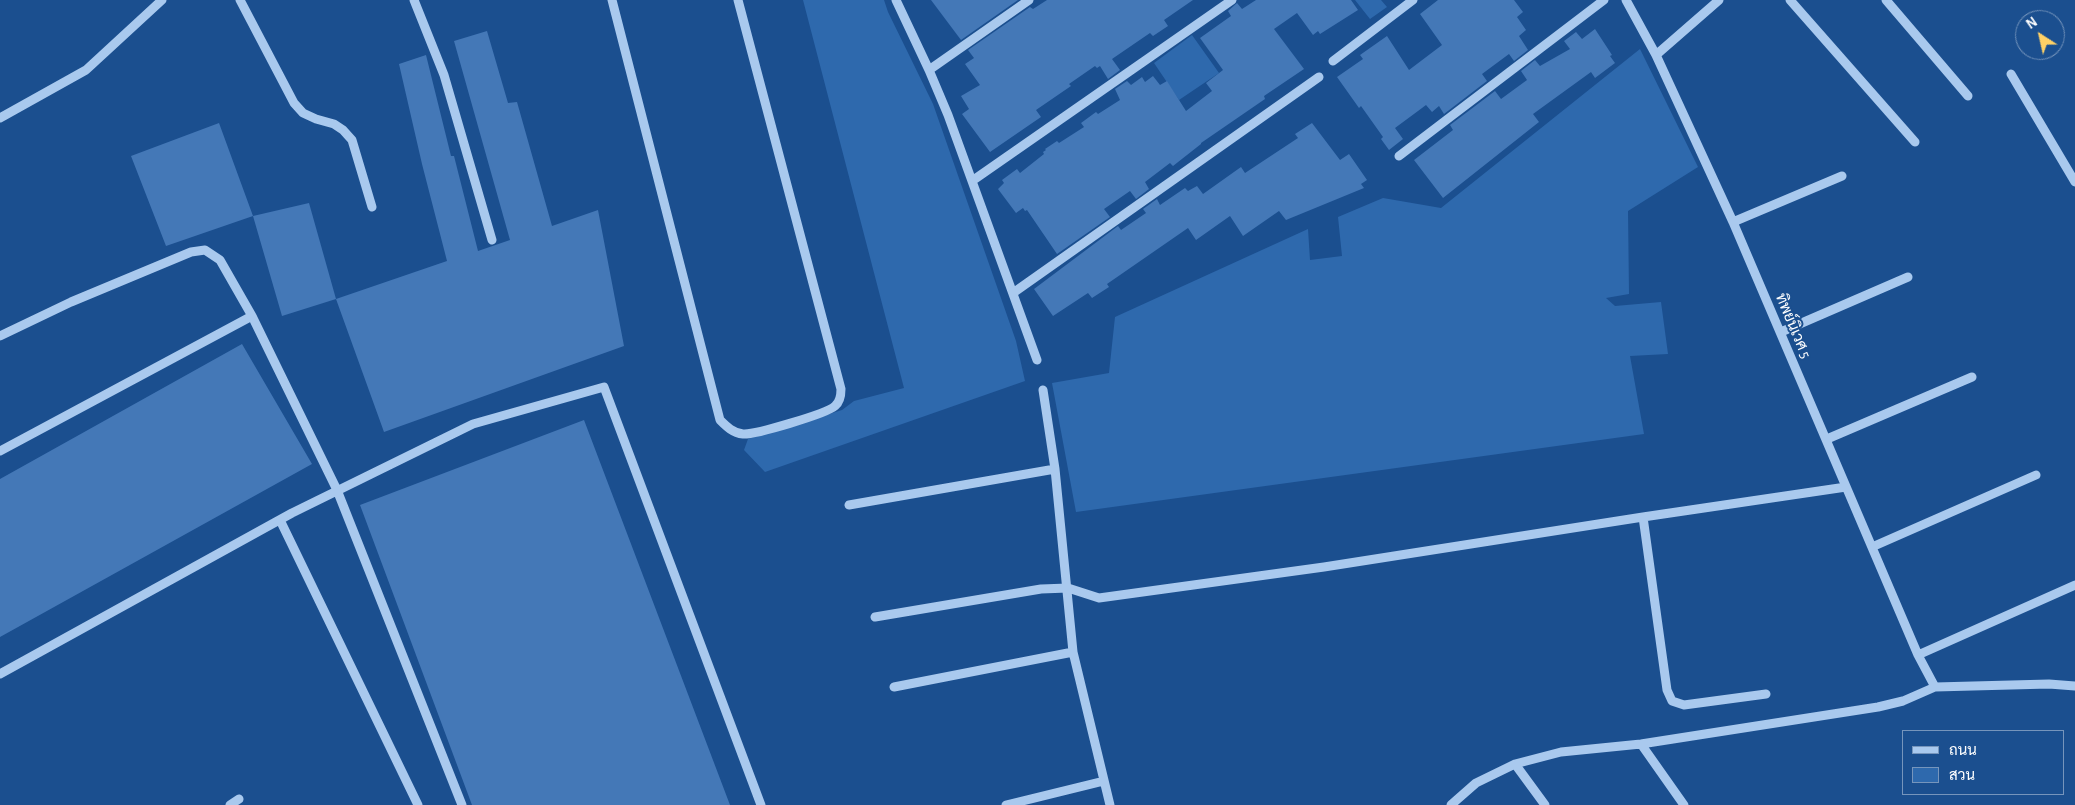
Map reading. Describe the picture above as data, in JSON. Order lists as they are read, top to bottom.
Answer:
{
  "streets": {
    "street": ["ทิพย์นิเวศ 5"]
  },
  "legend": ["ถนน", "สวน"],
  "north": "top left"
}
